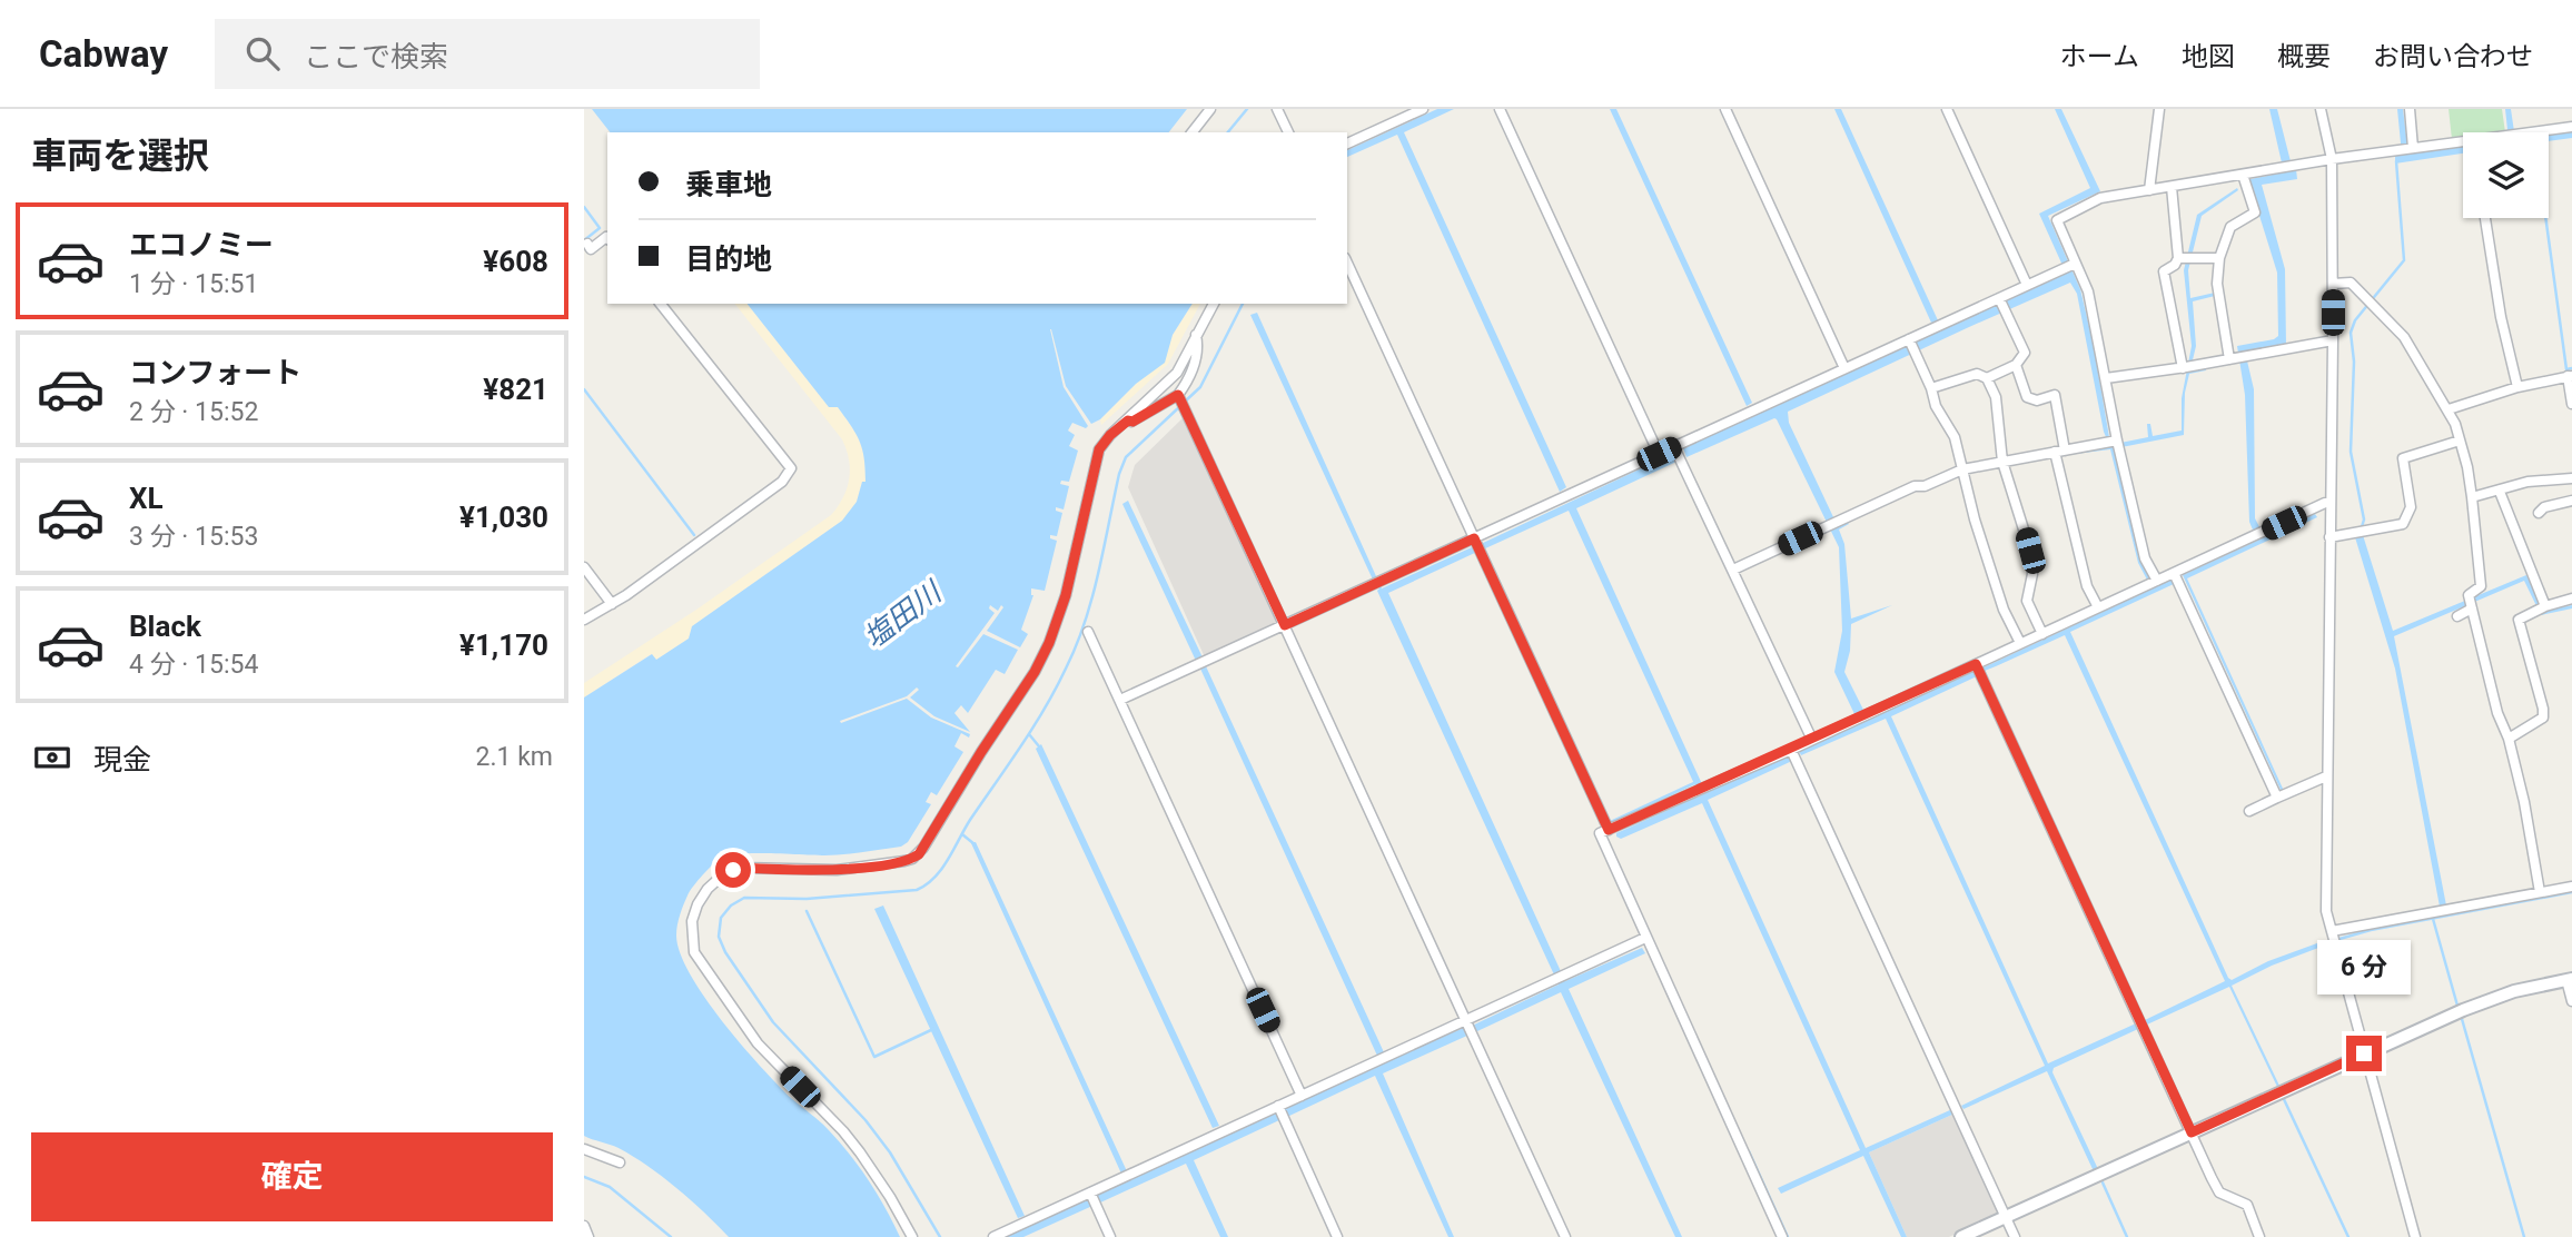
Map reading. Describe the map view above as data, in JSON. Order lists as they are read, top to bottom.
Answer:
{
  "water": ["塩田川"],
  "page": {
    "header": "Cabway",
    "search": "ここで検索",
    "nav": [
      "ホーム",
      "地図",
      "概要",
      "お問い合わせ"
    ],
    "heading": "車両を選択",
    "banner": ["乗車地", "目的地"],
    "list": [
      {
        "name": "エコノミー",
        "note": "1 分 · 15:51",
        "value": "¥608"
      },
      {
        "name": "コンフォート",
        "note": "2 分 · 15:52",
        "value": "¥821"
      },
      {
        "name": "XL",
        "note": "3 分 · 15:53",
        "value": "¥1,030"
      },
      {
        "name": "Black",
        "note": "4 分 · 15:54",
        "value": "¥1,170"
      }
    ],
    "pay": ["現金", "2.1 km"],
    "bubble": "6 分",
    "buttons": "確定"
  }
}
